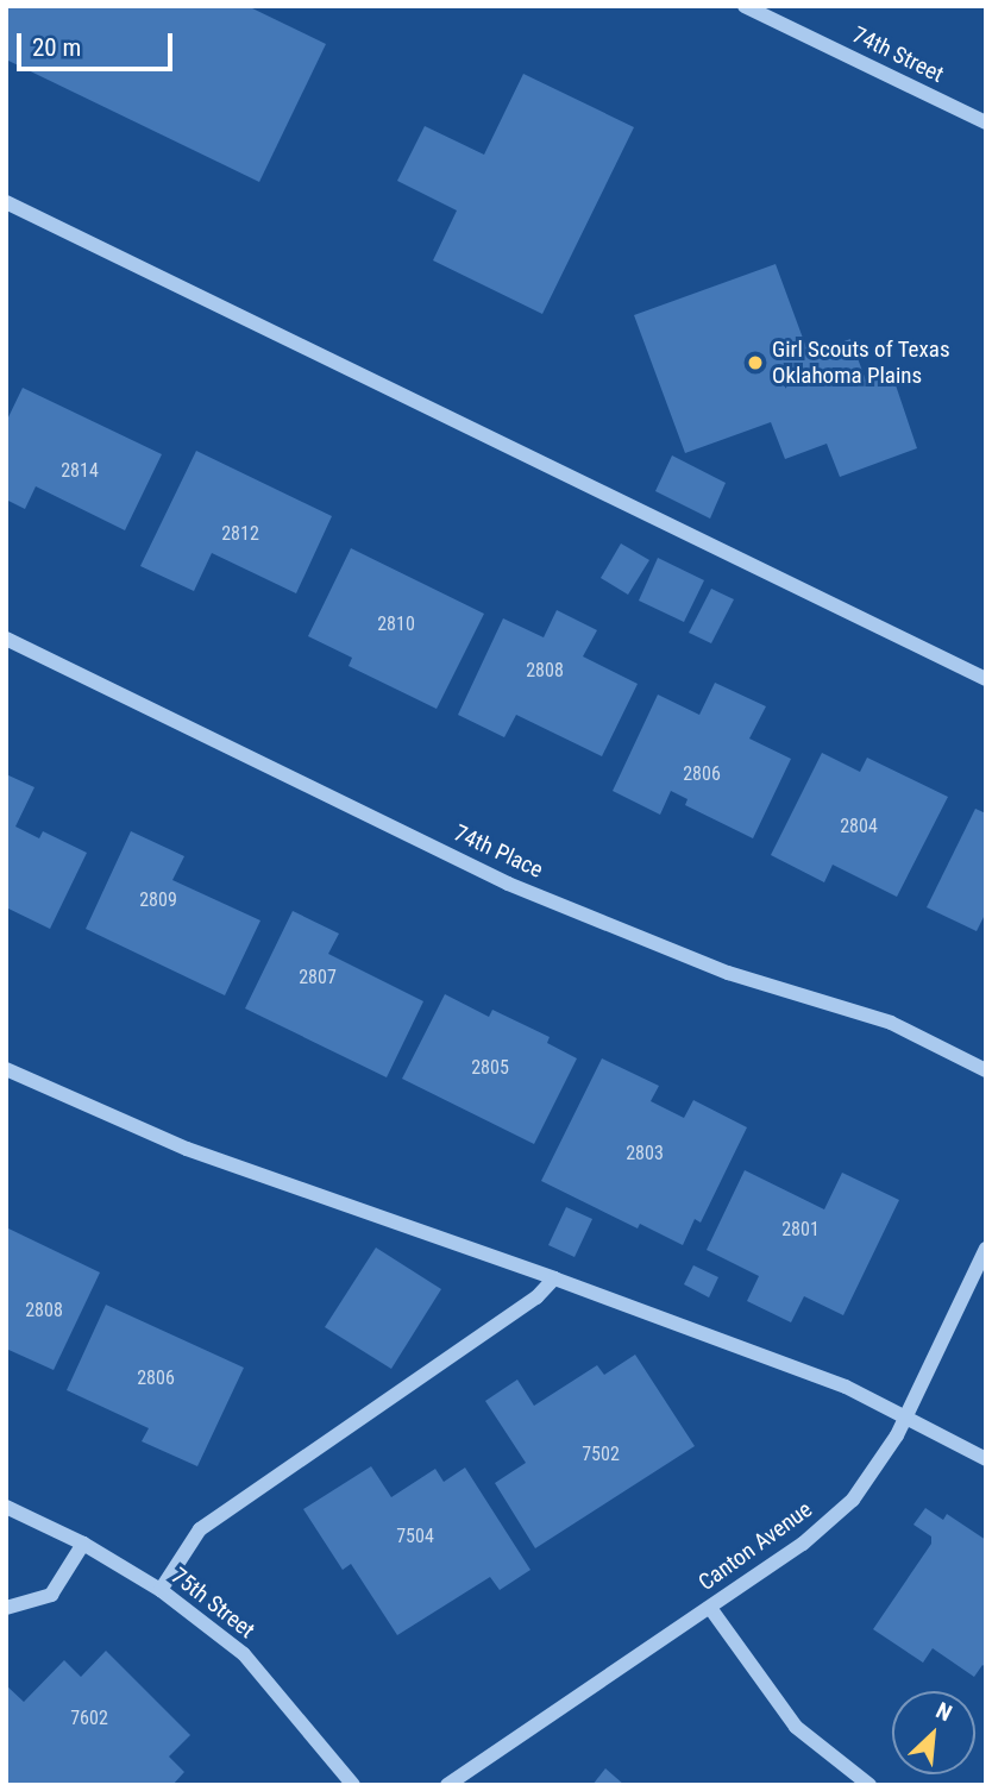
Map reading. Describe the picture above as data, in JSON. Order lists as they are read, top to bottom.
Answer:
{
  "streets": {
    "street": [
      "74th Street",
      "74th Place",
      "Canton Avenue",
      "75th Street"
    ]
  },
  "places": ["Girl Scouts of Texas Oklahoma Plains"],
  "house_numbers": [
    "2814",
    "2812",
    "2810",
    "2808",
    "2806",
    "2804",
    "2809",
    "2807",
    "2805",
    "2803",
    "2801",
    "2808",
    "2806",
    "7502",
    "7504",
    "7602"
  ],
  "scale_bar": "20 m",
  "north": "top right"
}
